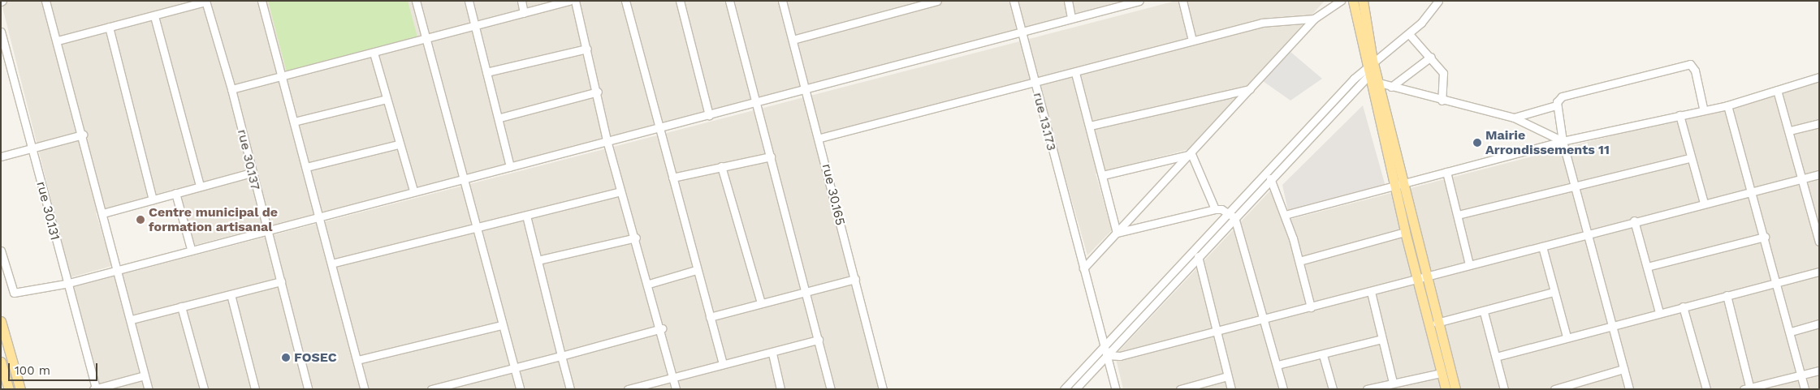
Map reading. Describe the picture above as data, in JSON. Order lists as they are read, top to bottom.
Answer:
{
  "streets": {
    "street": [
      "rue 13.173",
      "rue 30.137",
      "rue 30.165",
      "rue 30.131"
    ]
  },
  "places": ["Mairie Arrondissements 11", "Centre municipal de formation artisanal", "FOSEC"],
  "scale_bar": "100 m"
}
